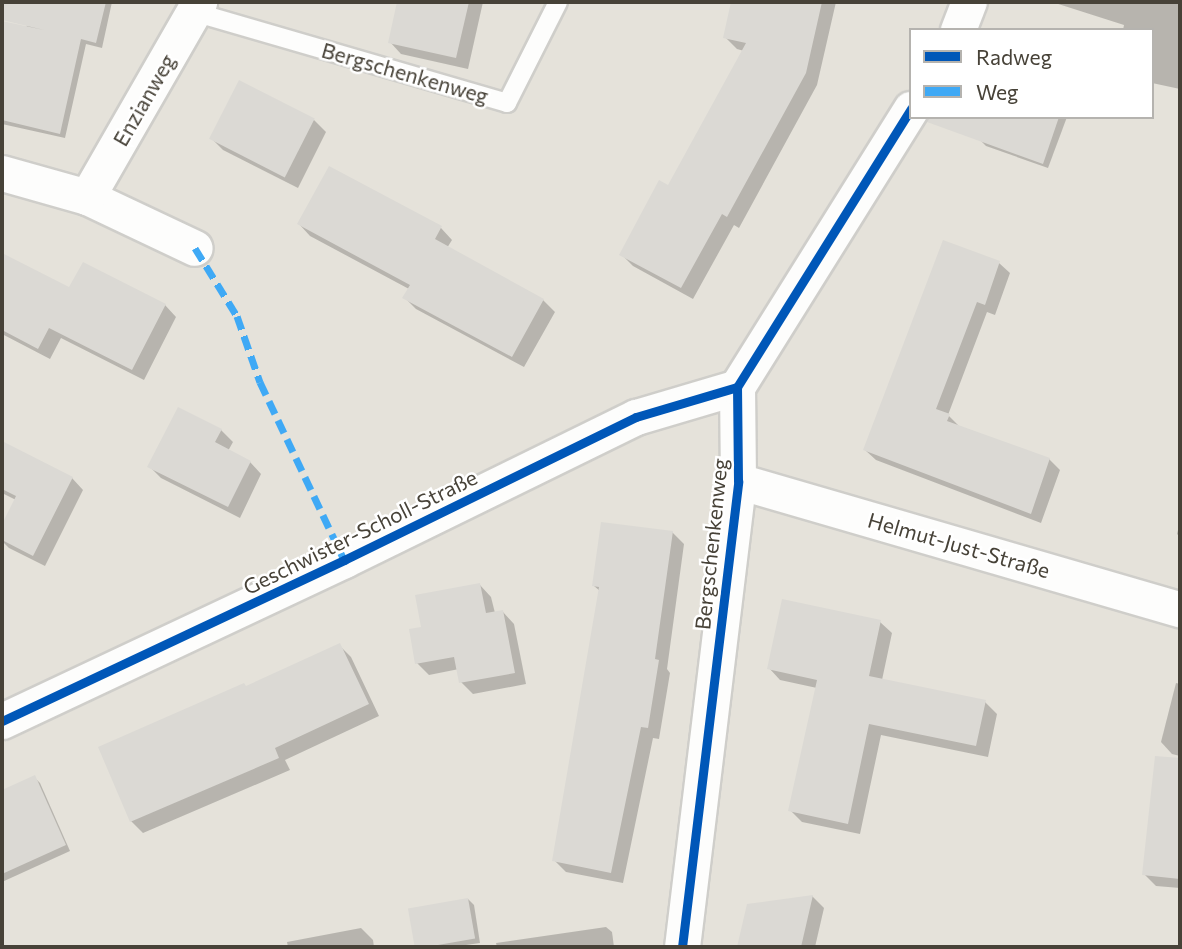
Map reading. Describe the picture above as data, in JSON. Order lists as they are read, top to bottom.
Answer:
{
  "streets": {
    "street": [
      "Bergschenkenweg",
      "Enzianweg",
      "Geschwister-Scholl-Straße",
      "Helmut-Just-Straße"
    ]
  },
  "crossings": [
    ["Bergschenkenweg", "Enzianweg"],
    ["Bergschenkenweg", "Geschwister-Scholl-Straße"],
    ["Bergschenkenweg", "Helmut-Just-Straße"]
  ],
  "legend": ["Radweg", "Weg"]
}
